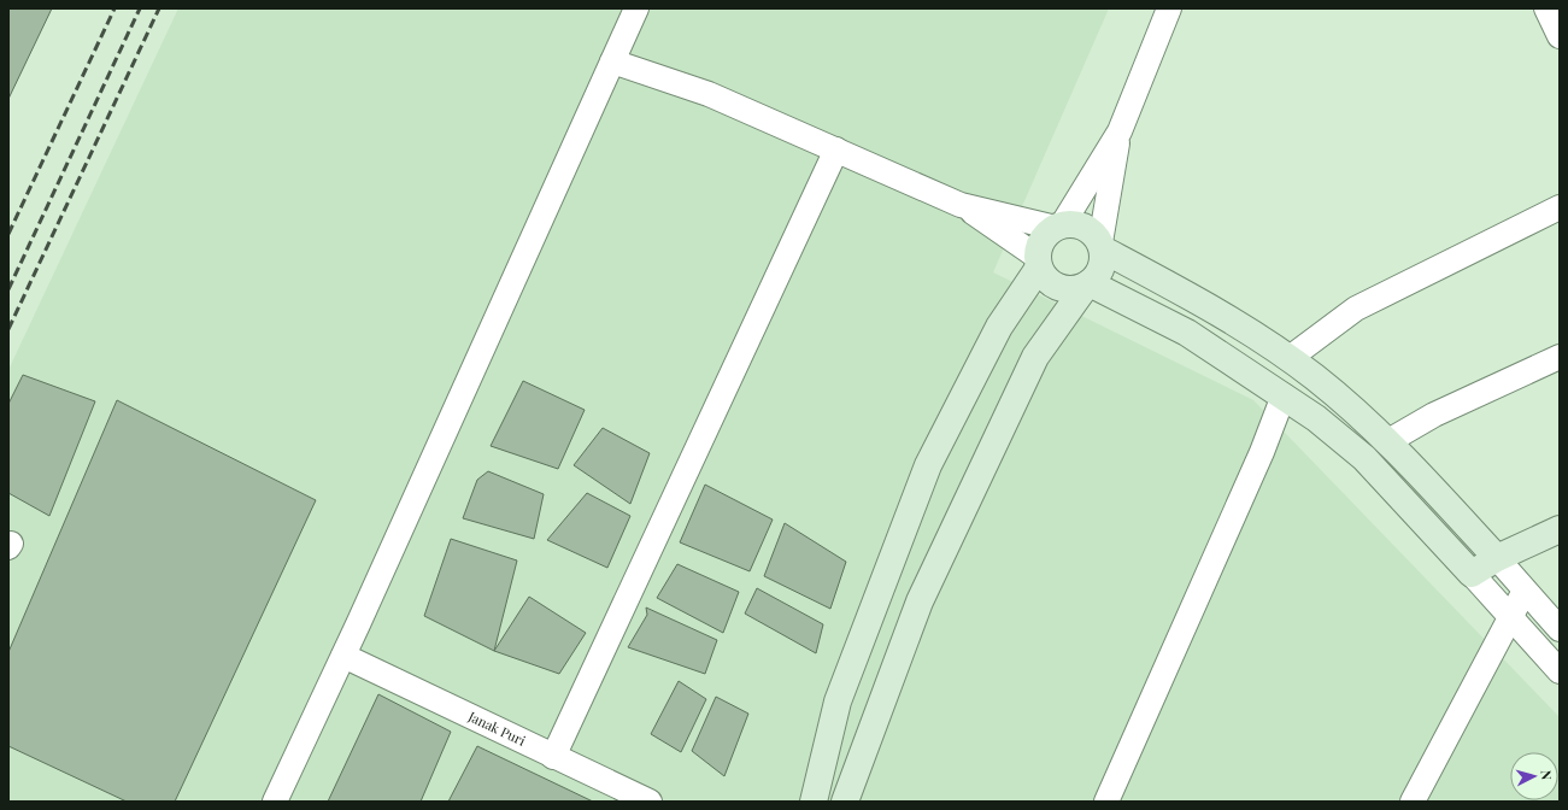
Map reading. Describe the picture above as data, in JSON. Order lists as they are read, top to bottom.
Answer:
{
  "streets": {
    "street": ["Janak Puri"]
  },
  "north": "right"
}
